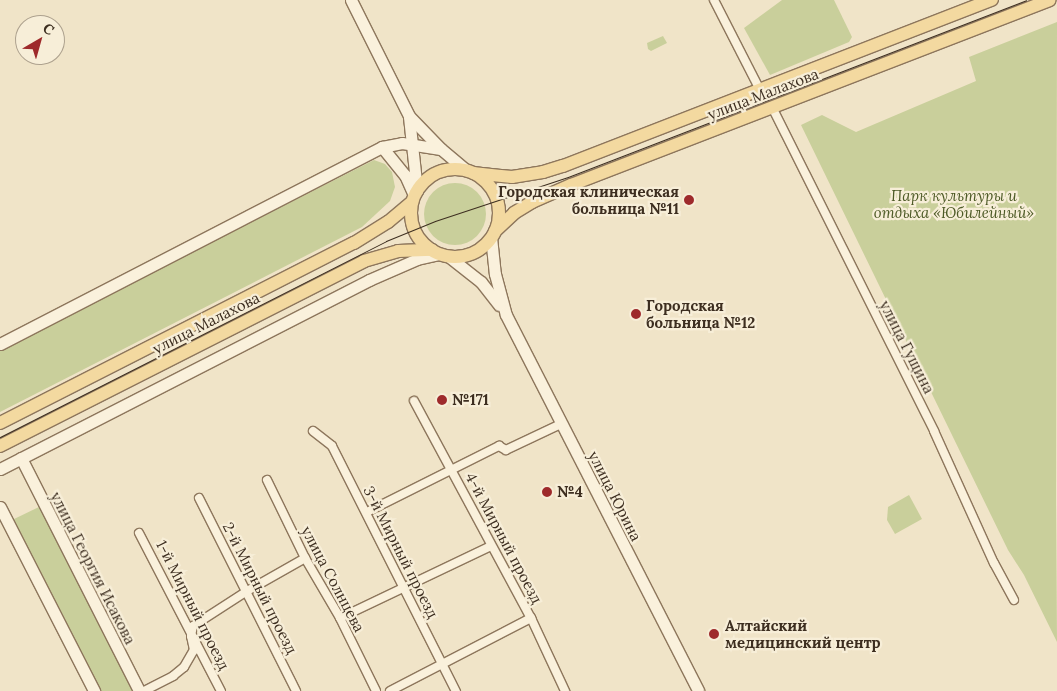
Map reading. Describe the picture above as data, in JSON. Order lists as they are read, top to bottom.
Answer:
{
  "streets": {
    "main road": ["улица Малахова"],
    "street": [
      "улица Гущина",
      "улица Юрина",
      "4-й Мирный проезд",
      "3-й Мирный проезд",
      "улица Георгия Исакова",
      "улица Солнцева",
      "2-й Мирный проезд",
      "1-й Мирный проезд"
    ]
  },
  "crossings": [
    ["улица Малахова", "улица Гущина"],
    ["улица Малахова", "улица Юрина"]
  ],
  "parks": ["Парк культуры и отдыха «Юбилейный»"],
  "places": [
    "Городская клиническая больница №11",
    "Городская больница №12",
    "№171",
    "№4",
    "Алтайский медицинский центр"
  ],
  "north": "top right"
}
